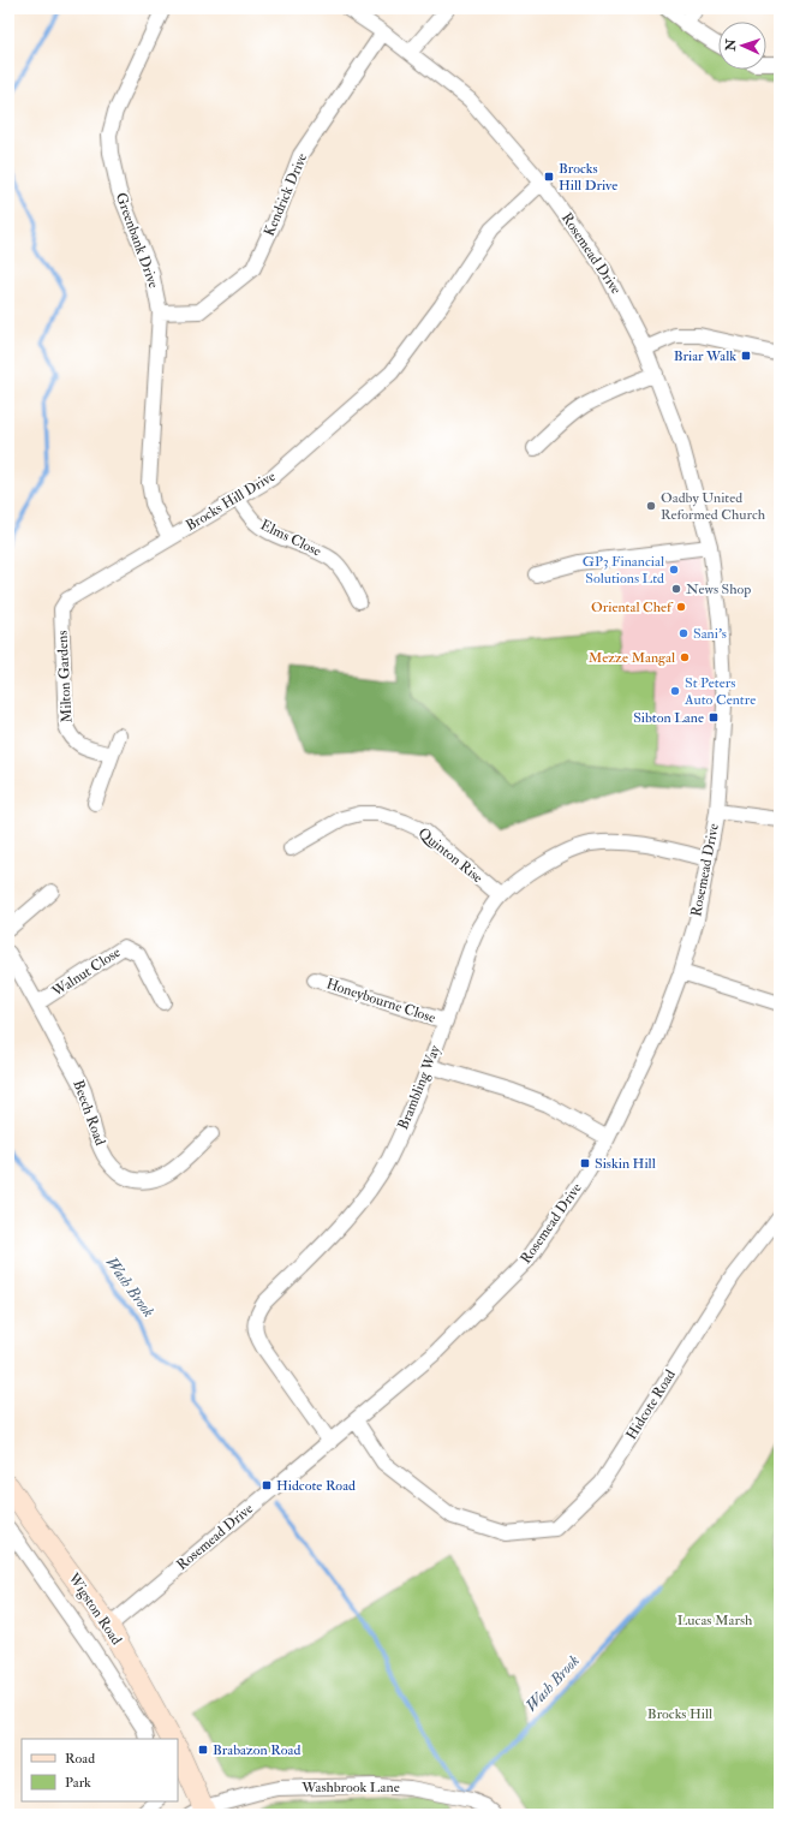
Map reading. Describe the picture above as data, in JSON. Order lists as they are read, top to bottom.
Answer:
{
  "streets": {
    "main road": ["Wigston Road"],
    "street": [
      "Kendrick Drive",
      "Greenbank Drive",
      "Rosemead Drive",
      "Brocks Hill Drive",
      "Elms Close",
      "Milton Gardens",
      "Quinton Rise",
      "Walnut Close",
      "Honeybourne Close",
      "Brambling Way",
      "Beech Road",
      "Hidcote Road",
      "Washbrook Lane"
    ]
  },
  "crossings": [
    ["Kendrick Drive", "Greenbank Drive"],
    ["Kendrick Drive", "Rosemead Drive"],
    ["Greenbank Drive", "Brocks Hill Drive"],
    ["Rosemead Drive", "Brocks Hill Drive"],
    ["Rosemead Drive", "Brambling Way"],
    ["Rosemead Drive", "Hidcote Road"],
    ["Rosemead Drive", "Wigston Road"],
    ["Brocks Hill Drive", "Elms Close"],
    ["Brocks Hill Drive", "Milton Gardens"],
    ["Quinton Rise", "Brambling Way"],
    ["Walnut Close", "Beech Road"],
    ["Honeybourne Close", "Brambling Way"],
    ["Wigston Road", "Washbrook Lane"]
  ],
  "water": ["Wash Brook"],
  "parks": ["Lucas Marsh", "Brocks Hill"],
  "places": {
    "transit": [
      "Brocks Hill Drive",
      "Briar Walk",
      "Sibton Lane",
      "Siskin Hill",
      "Hidcote Road",
      "Brabazon Road"
    ],
    "other": [
      "Oadby United Reformed Church",
      "GP3 Financial Solutions Ltd",
      "News Shop",
      "Oriental Chef",
      "Sani's",
      "Mezze Mangal",
      "St Peters Auto Centre"
    ]
  },
  "legend": ["Road", "Park"],
  "north": "left"
}
